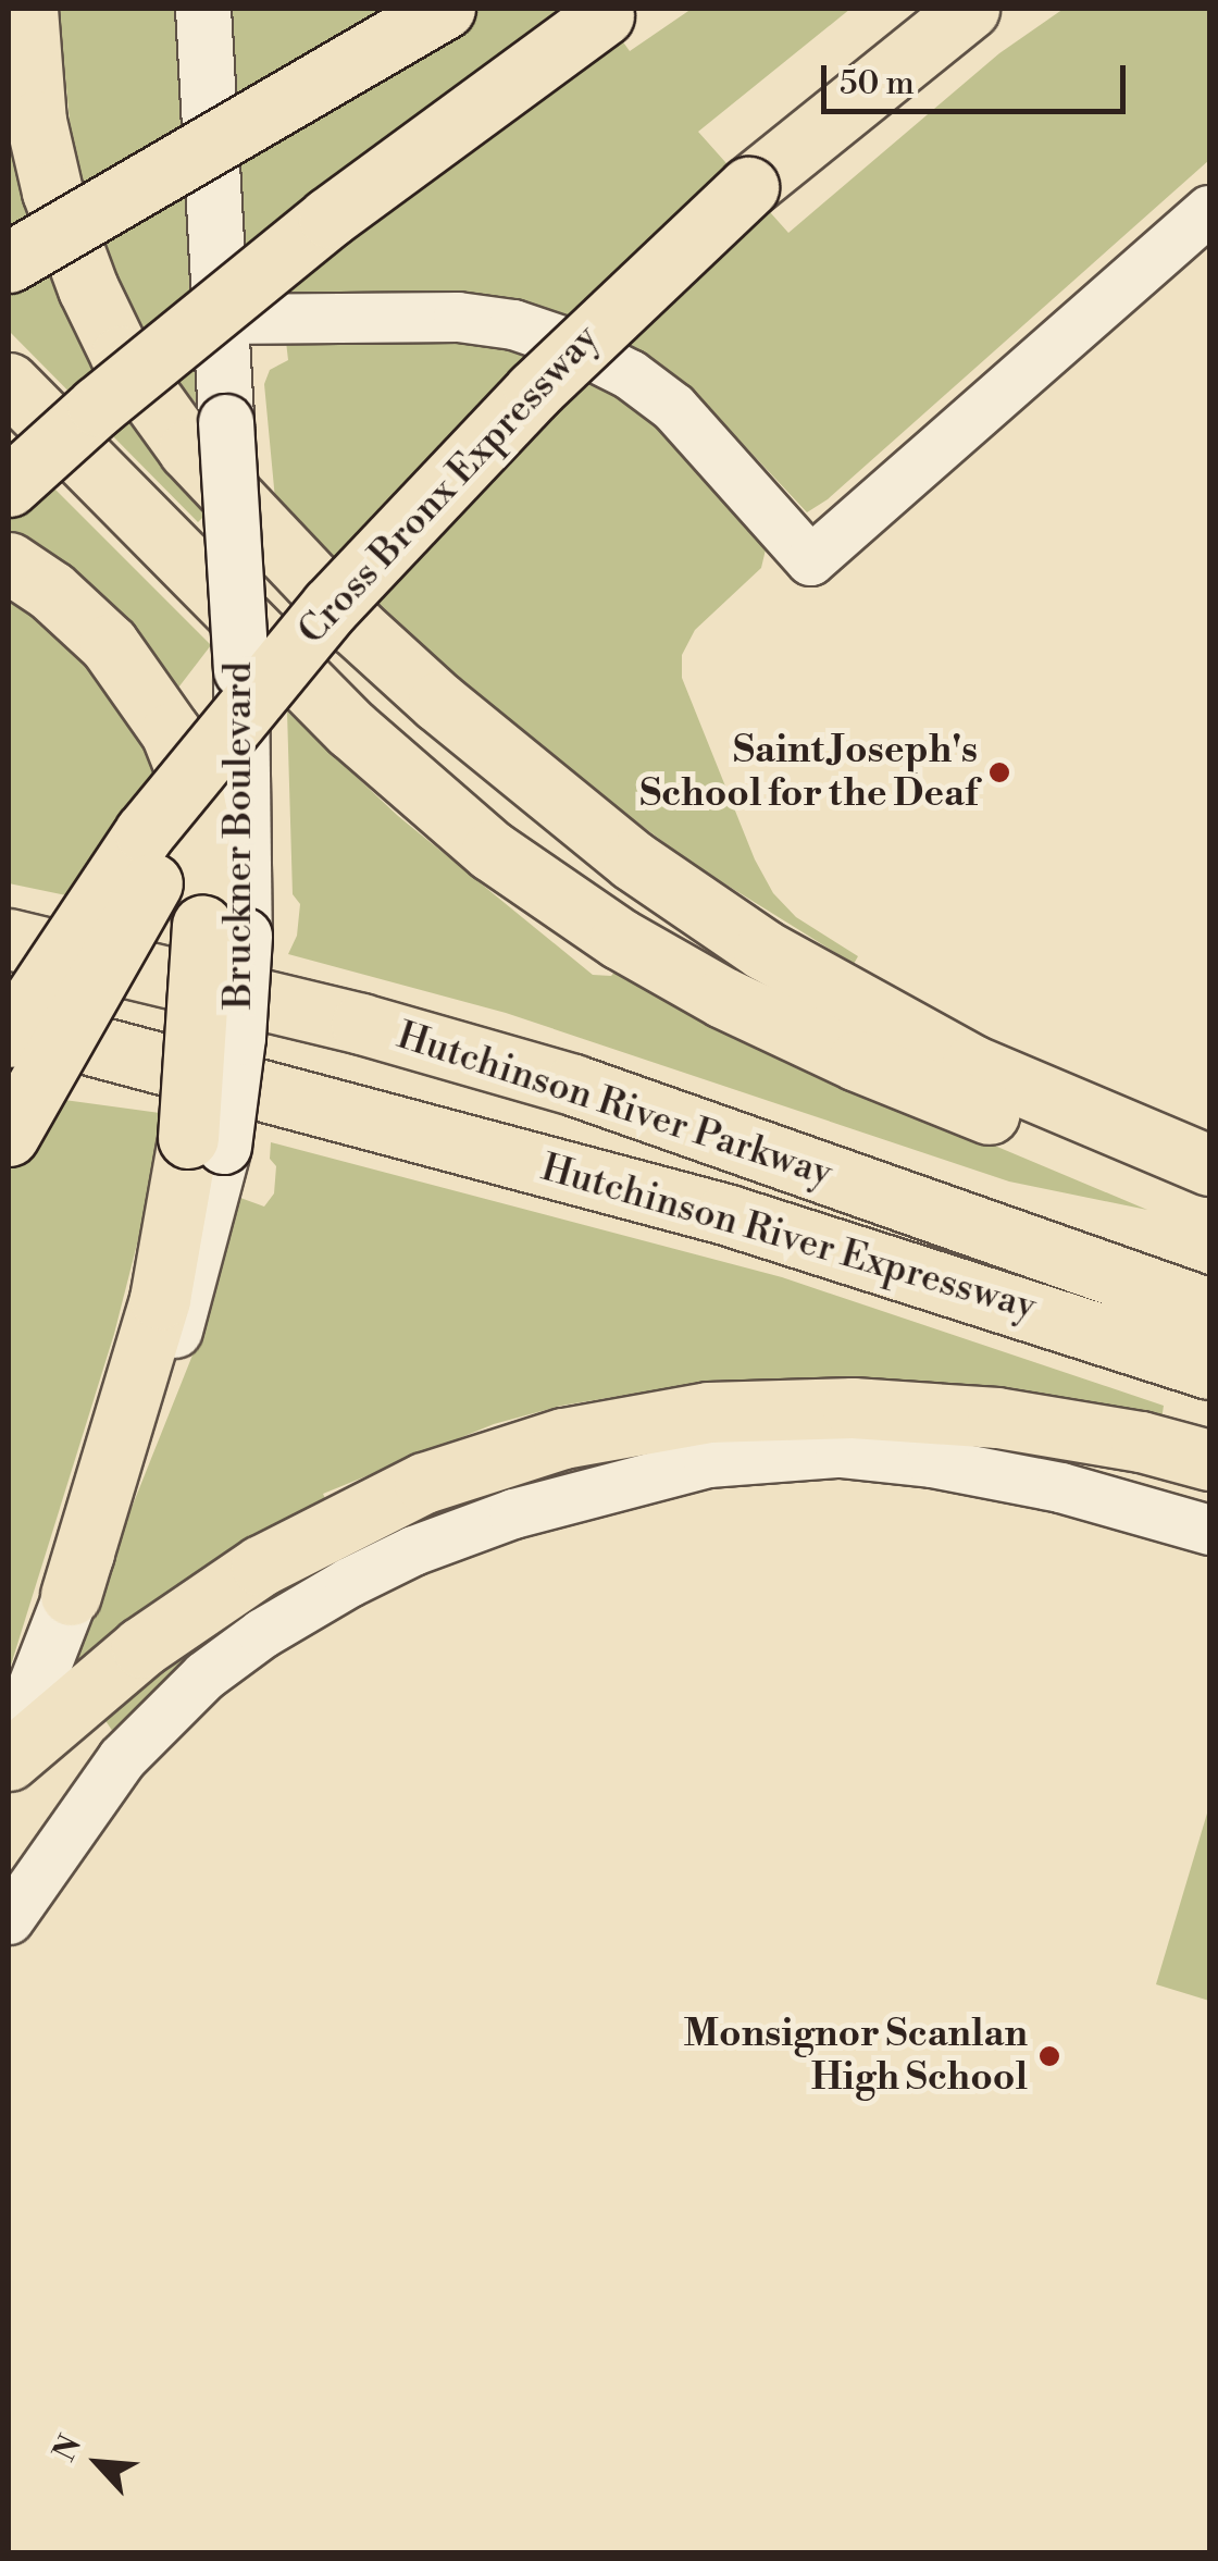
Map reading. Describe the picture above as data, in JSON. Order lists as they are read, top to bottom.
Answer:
{
  "streets": {
    "highway": ["Cross Bronx Expressway", "Hutchinson River Parkway", "Hutchinson River Expressway"],
    "main road": ["Bruckner Boulevard"]
  },
  "places": ["Saint Joseph's School for the Deaf", "Monsignor Scanlan High School"],
  "scale_bar": "50 m",
  "north": "top left"
}
